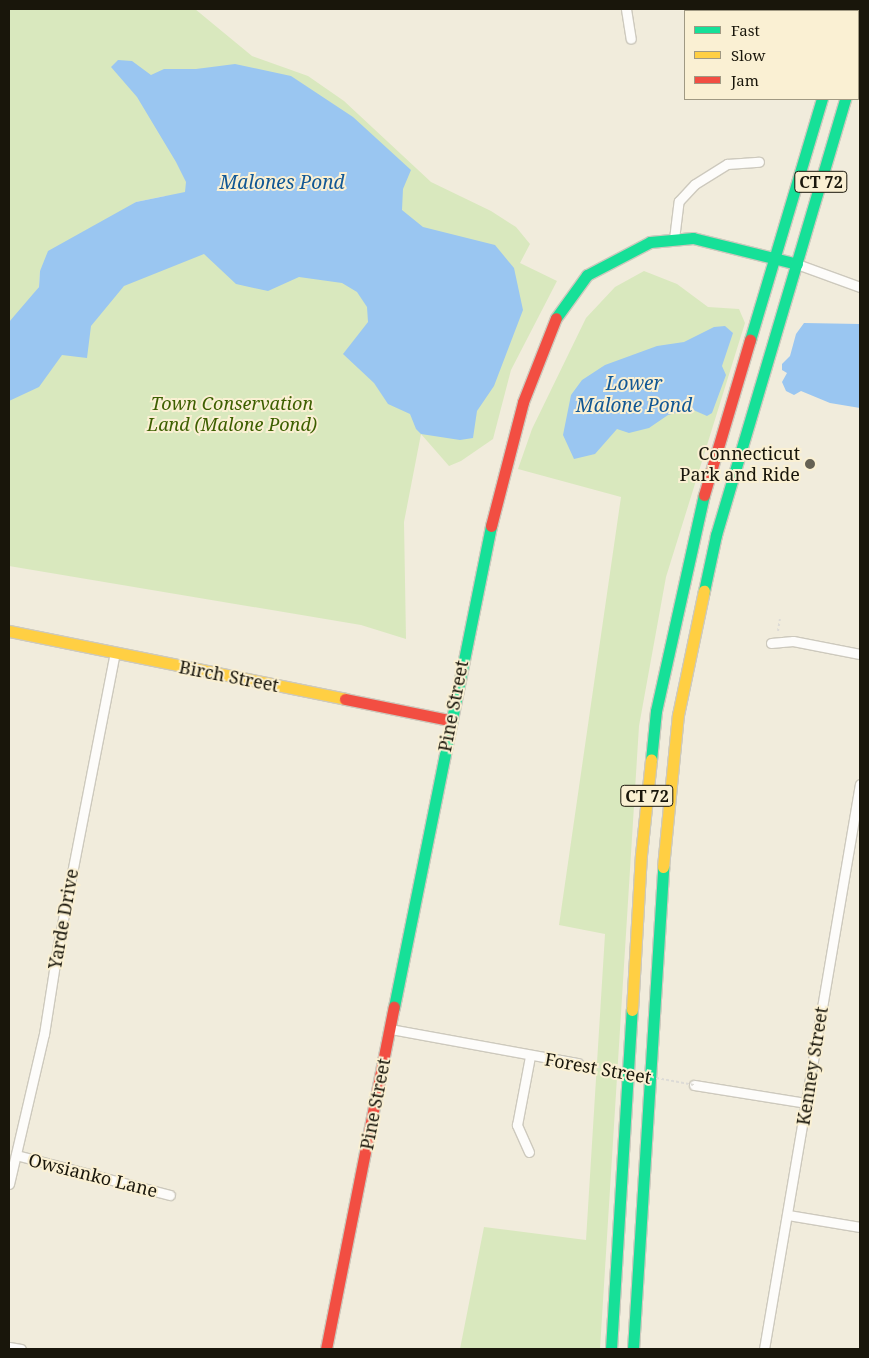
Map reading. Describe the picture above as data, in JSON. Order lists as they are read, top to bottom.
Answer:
{
  "streets": {
    "main road": ["CT 72", "Birch Street", "Pine Street"],
    "street": [
      "Yarde Drive",
      "Kenney Street",
      "Forest Street",
      "Owsianko Lane"
    ]
  },
  "crossings": [
    ["CT 72", "Pine Street"],
    ["Birch Street", "Pine Street"],
    ["Birch Street", "Yarde Drive"],
    ["Pine Street", "Forest Street"],
    ["Yarde Drive", "Owsianko Lane"]
  ],
  "water": ["Malones Pond", "Lower Malone Pond"],
  "parks": ["Town Conservation Land (Malone Pond)"],
  "places": ["Connecticut Park and Ride"],
  "legend": ["Fast", "Slow", "Jam"]
}
